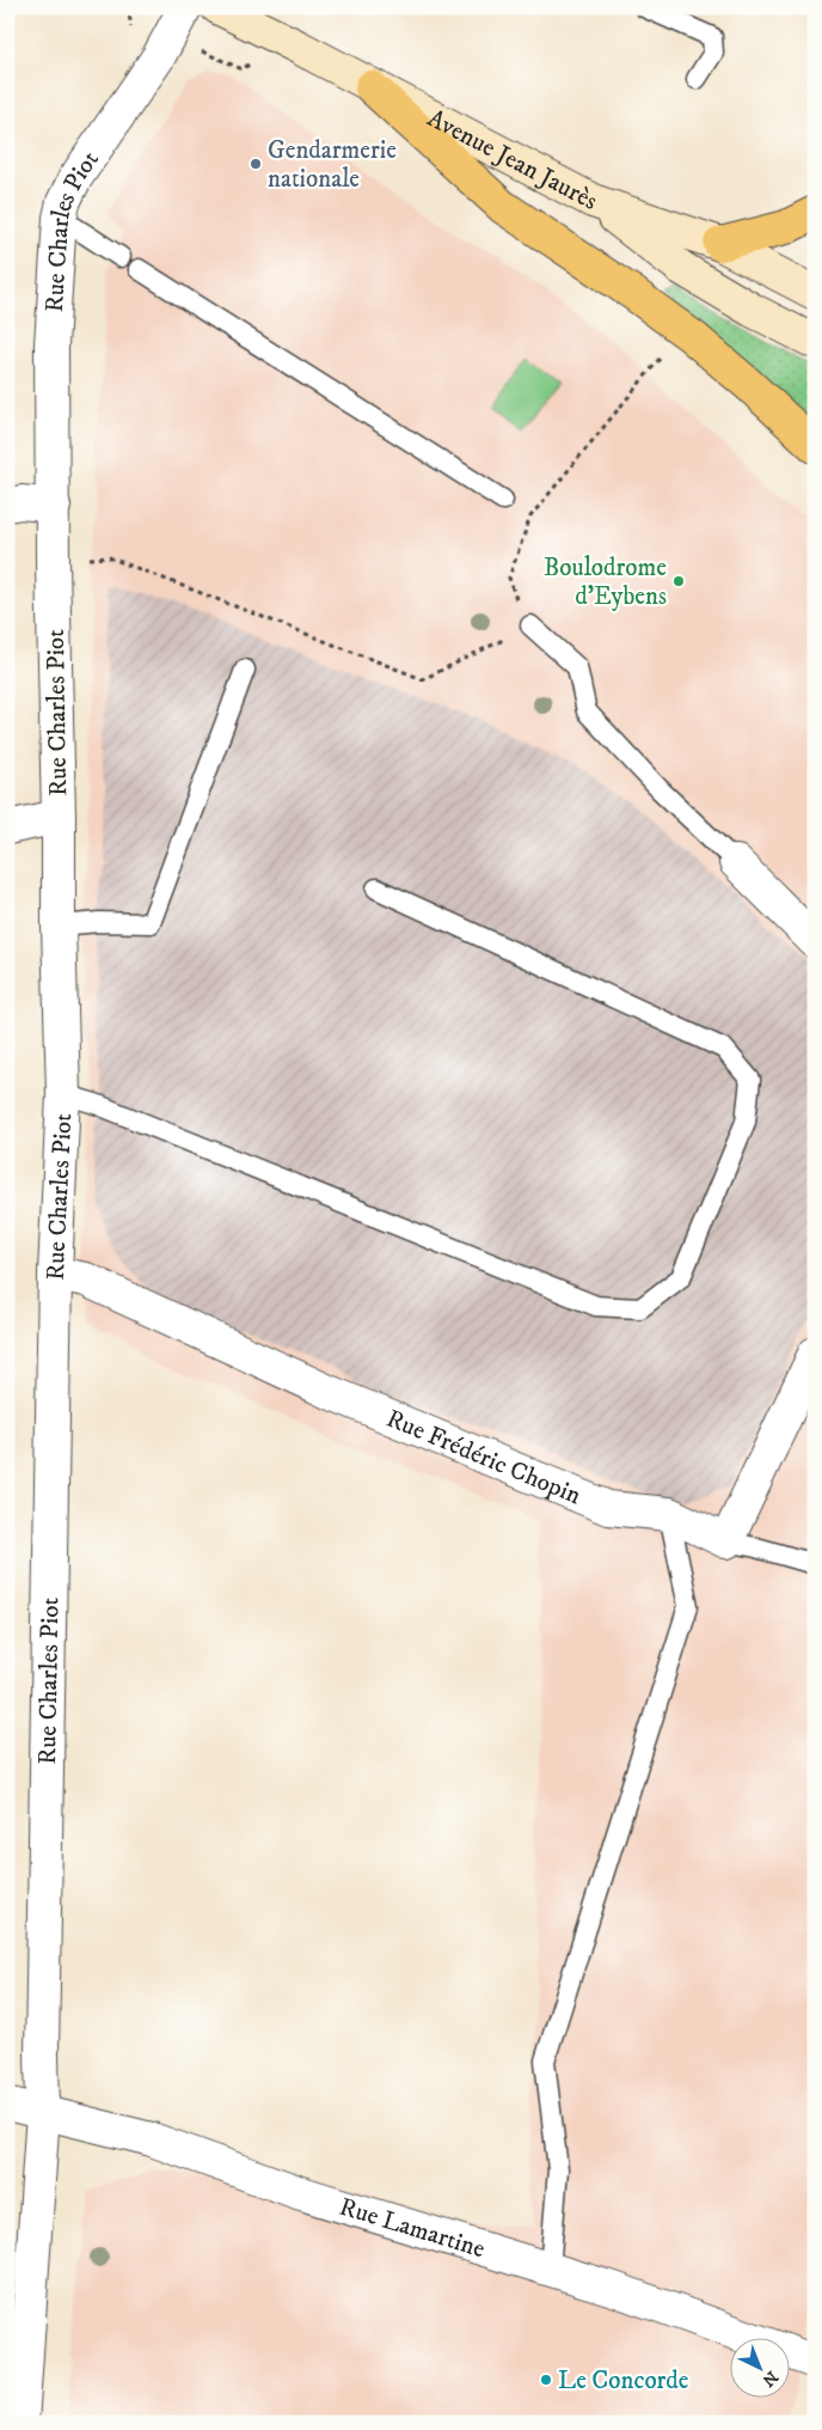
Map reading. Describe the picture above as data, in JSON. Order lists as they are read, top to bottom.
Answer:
{
  "streets": {
    "main road": ["Avenue Jean Jaurès"],
    "street": ["Rue Charles Piot", "Rue Frédéric Chopin", "Rue Lamartine"]
  },
  "crossings": [
    ["Rue Charles Piot", "Rue Frédéric Chopin"],
    ["Rue Charles Piot", "Rue Lamartine"]
  ],
  "places": ["Gendarmerie nationale", "Boulodrome d'Eybens", "Le Concorde"],
  "north": "bottom right"
}
